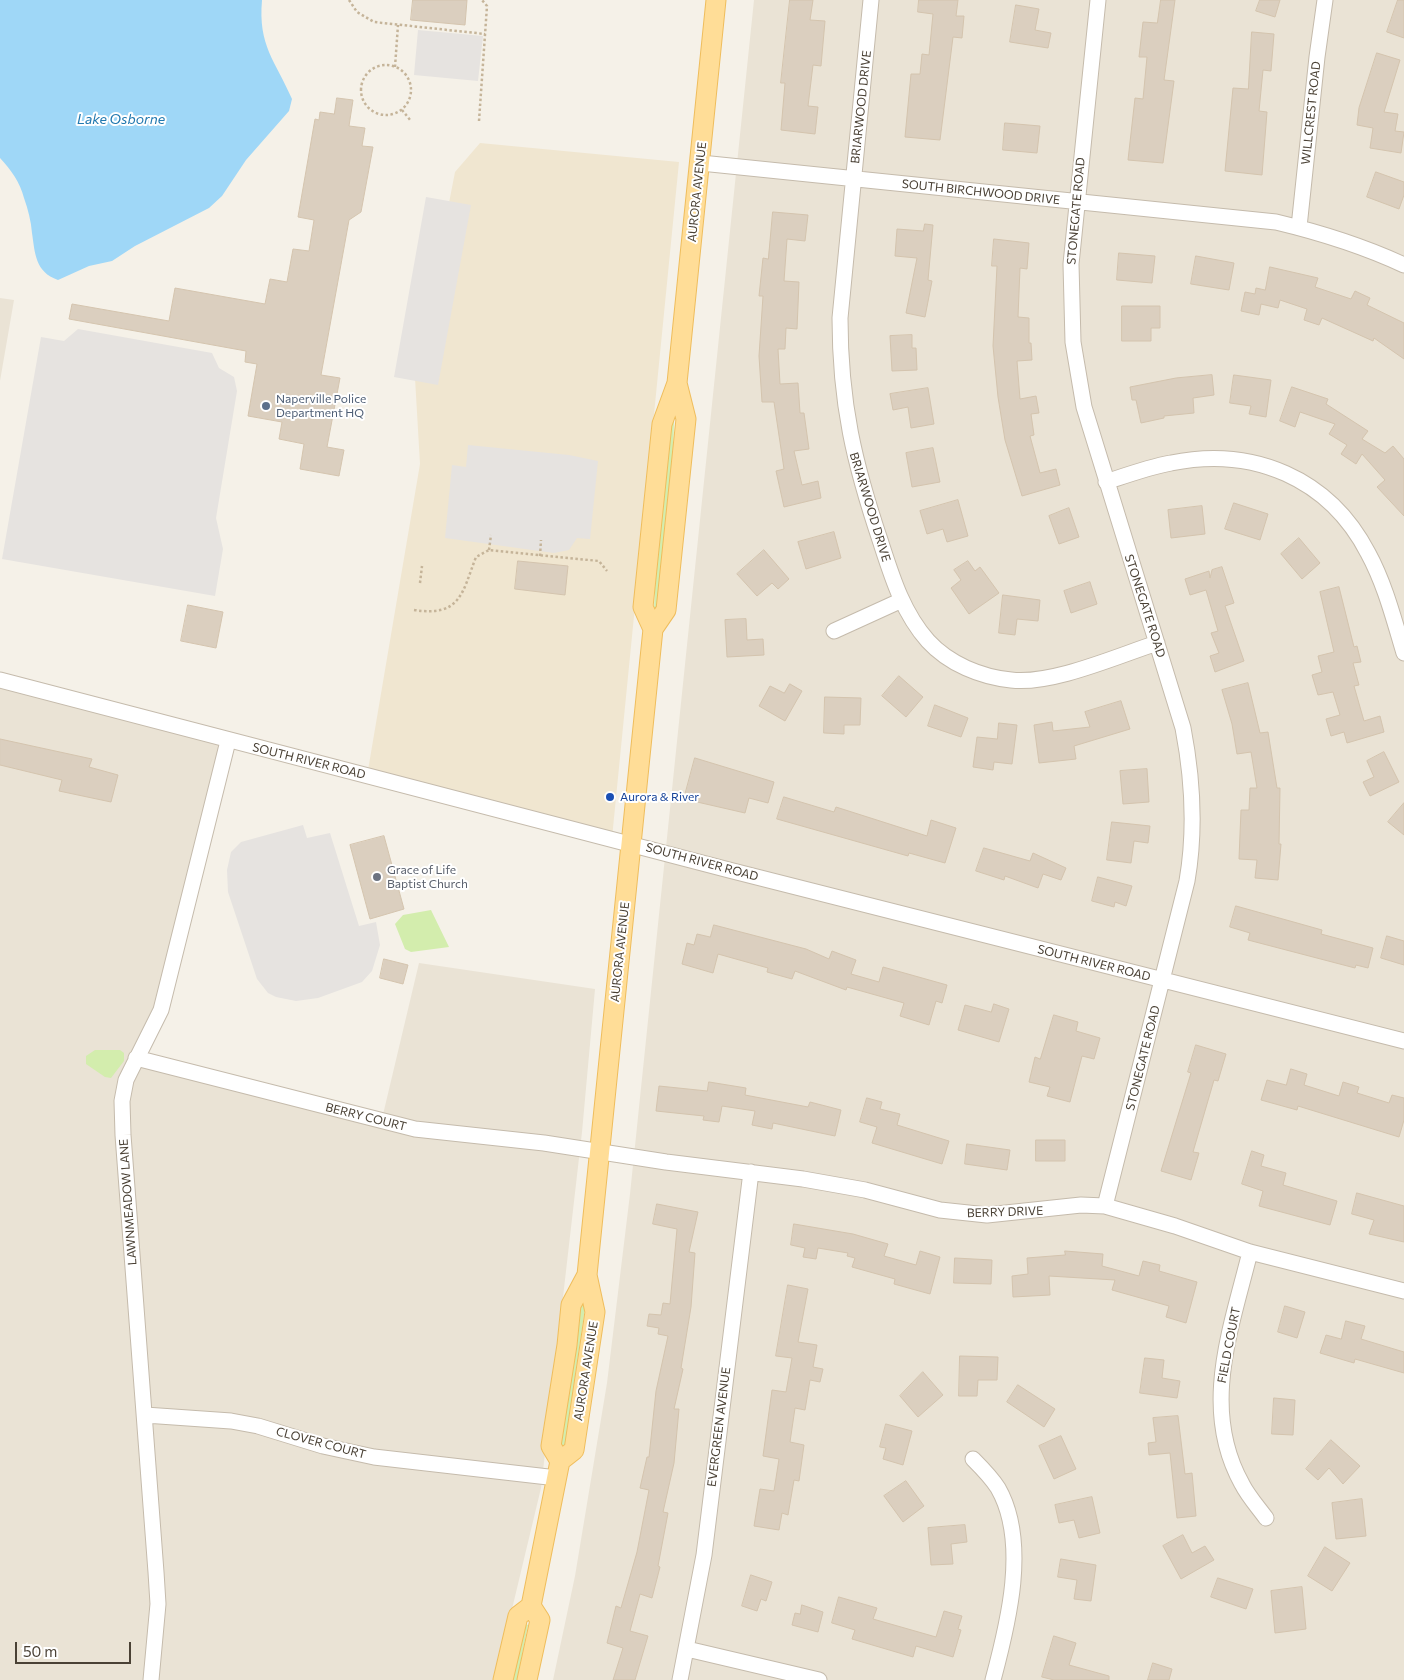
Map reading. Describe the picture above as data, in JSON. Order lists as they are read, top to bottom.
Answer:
{
  "streets": {
    "main road": ["AURORA AVENUE"],
    "street": [
      "BRIARWOOD DRIVE",
      "WILLCREST ROAD",
      "SOUTH BIRCHWOOD DRIVE",
      "STONEGATE ROAD",
      "SOUTH RIVER ROAD",
      "BERRY COURT",
      "LAWNMEADOW LANE",
      "BERRY DRIVE",
      "FIELD COURT",
      "EVERGREEN AVENUE",
      "CLOVER COURT"
    ]
  },
  "crossings": [
    ["BRIARWOOD DRIVE", "SOUTH BIRCHWOOD DRIVE"],
    ["BRIARWOOD DRIVE", "STONEGATE ROAD"],
    ["WILLCREST ROAD", "SOUTH BIRCHWOOD DRIVE"],
    ["AURORA AVENUE", "SOUTH BIRCHWOOD DRIVE"],
    ["AURORA AVENUE", "SOUTH RIVER ROAD"],
    ["AURORA AVENUE", "BERRY COURT"],
    ["AURORA AVENUE", "BERRY DRIVE"],
    ["AURORA AVENUE", "CLOVER COURT"],
    ["SOUTH BIRCHWOOD DRIVE", "STONEGATE ROAD"],
    ["STONEGATE ROAD", "SOUTH RIVER ROAD"],
    ["STONEGATE ROAD", "BERRY DRIVE"],
    ["SOUTH RIVER ROAD", "LAWNMEADOW LANE"],
    ["BERRY COURT", "LAWNMEADOW LANE"],
    ["BERRY COURT", "BERRY DRIVE"],
    ["LAWNMEADOW LANE", "CLOVER COURT"],
    ["BERRY DRIVE", "FIELD COURT"],
    ["BERRY DRIVE", "EVERGREEN AVENUE"]
  ],
  "water": ["Lake Osborne"],
  "places": ["Naperville Police Department HQ", "Aurora & River", "Grace of Life Baptist Church"],
  "scale_bar": "50 m"
}
